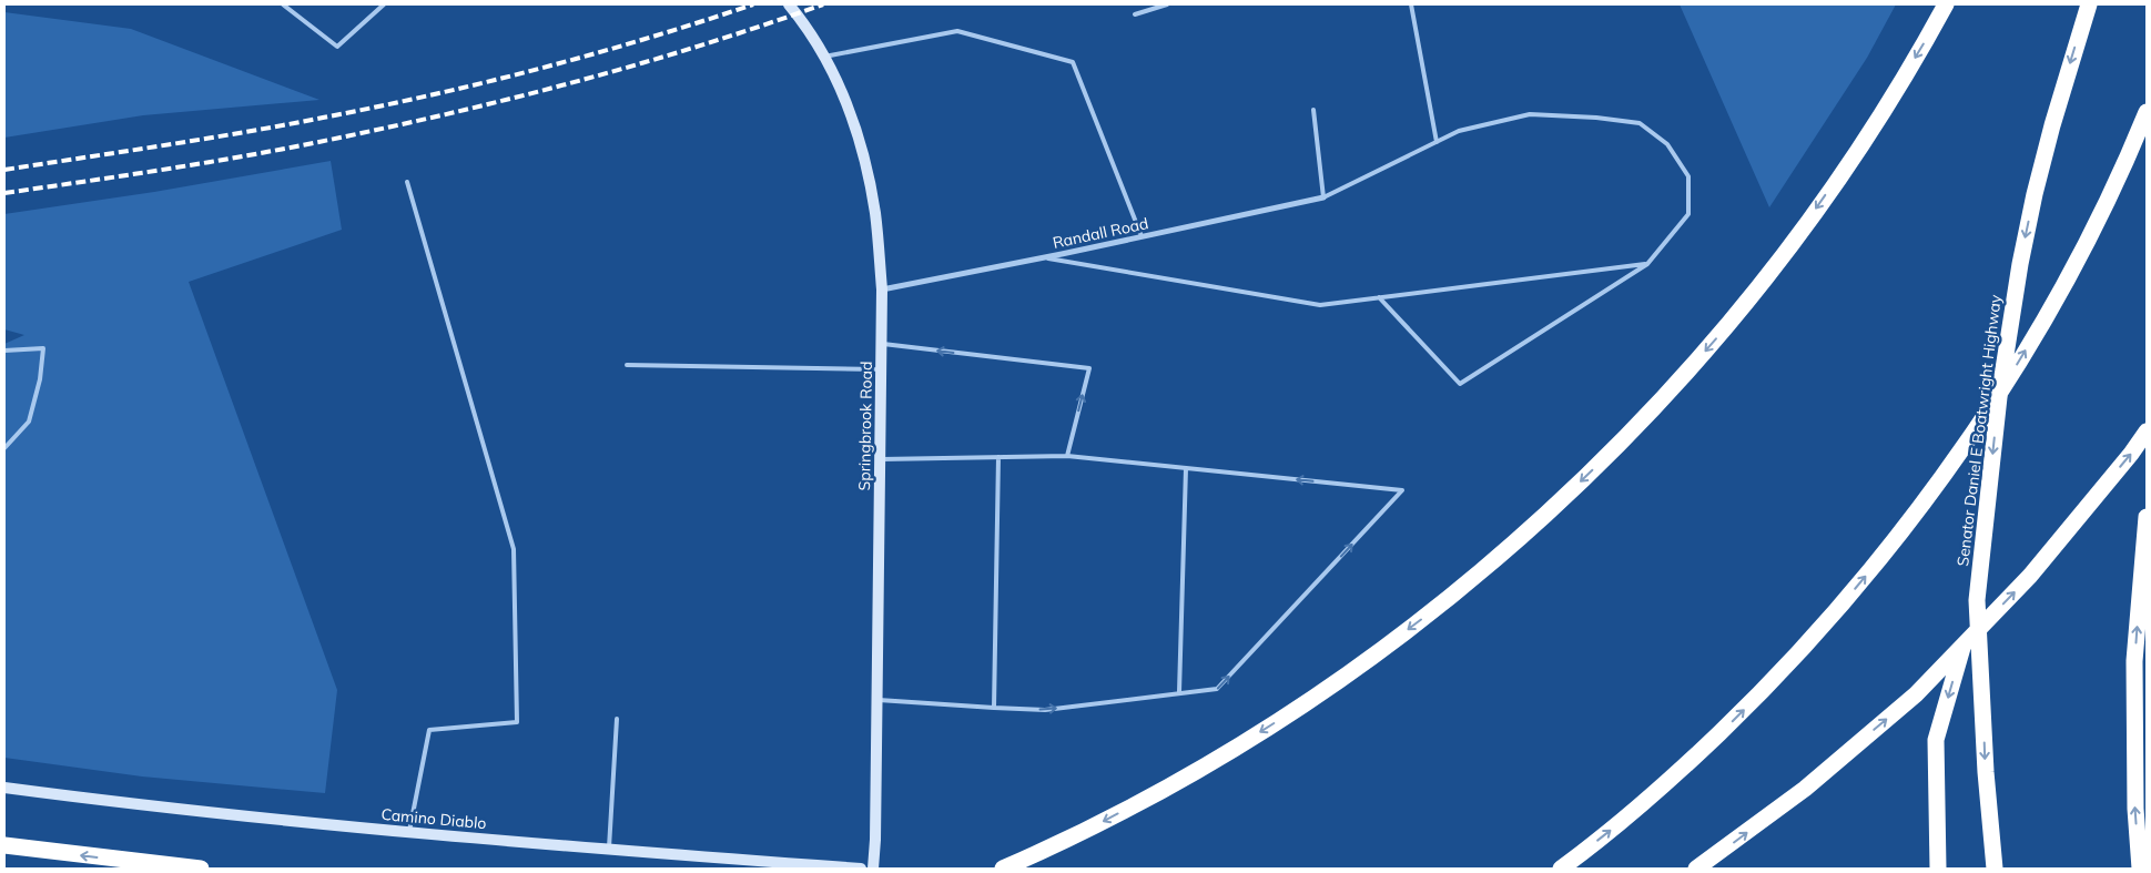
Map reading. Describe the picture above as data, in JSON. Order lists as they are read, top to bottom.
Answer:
{
  "streets": {
    "highway": ["Senator Daniel E Boatwright Highway"],
    "street": ["Randall Road", "Springbrook Road", "Camino Diablo"]
  },
  "crossings": [
    ["Randall Road", "Springbrook Road"]
  ]
}
